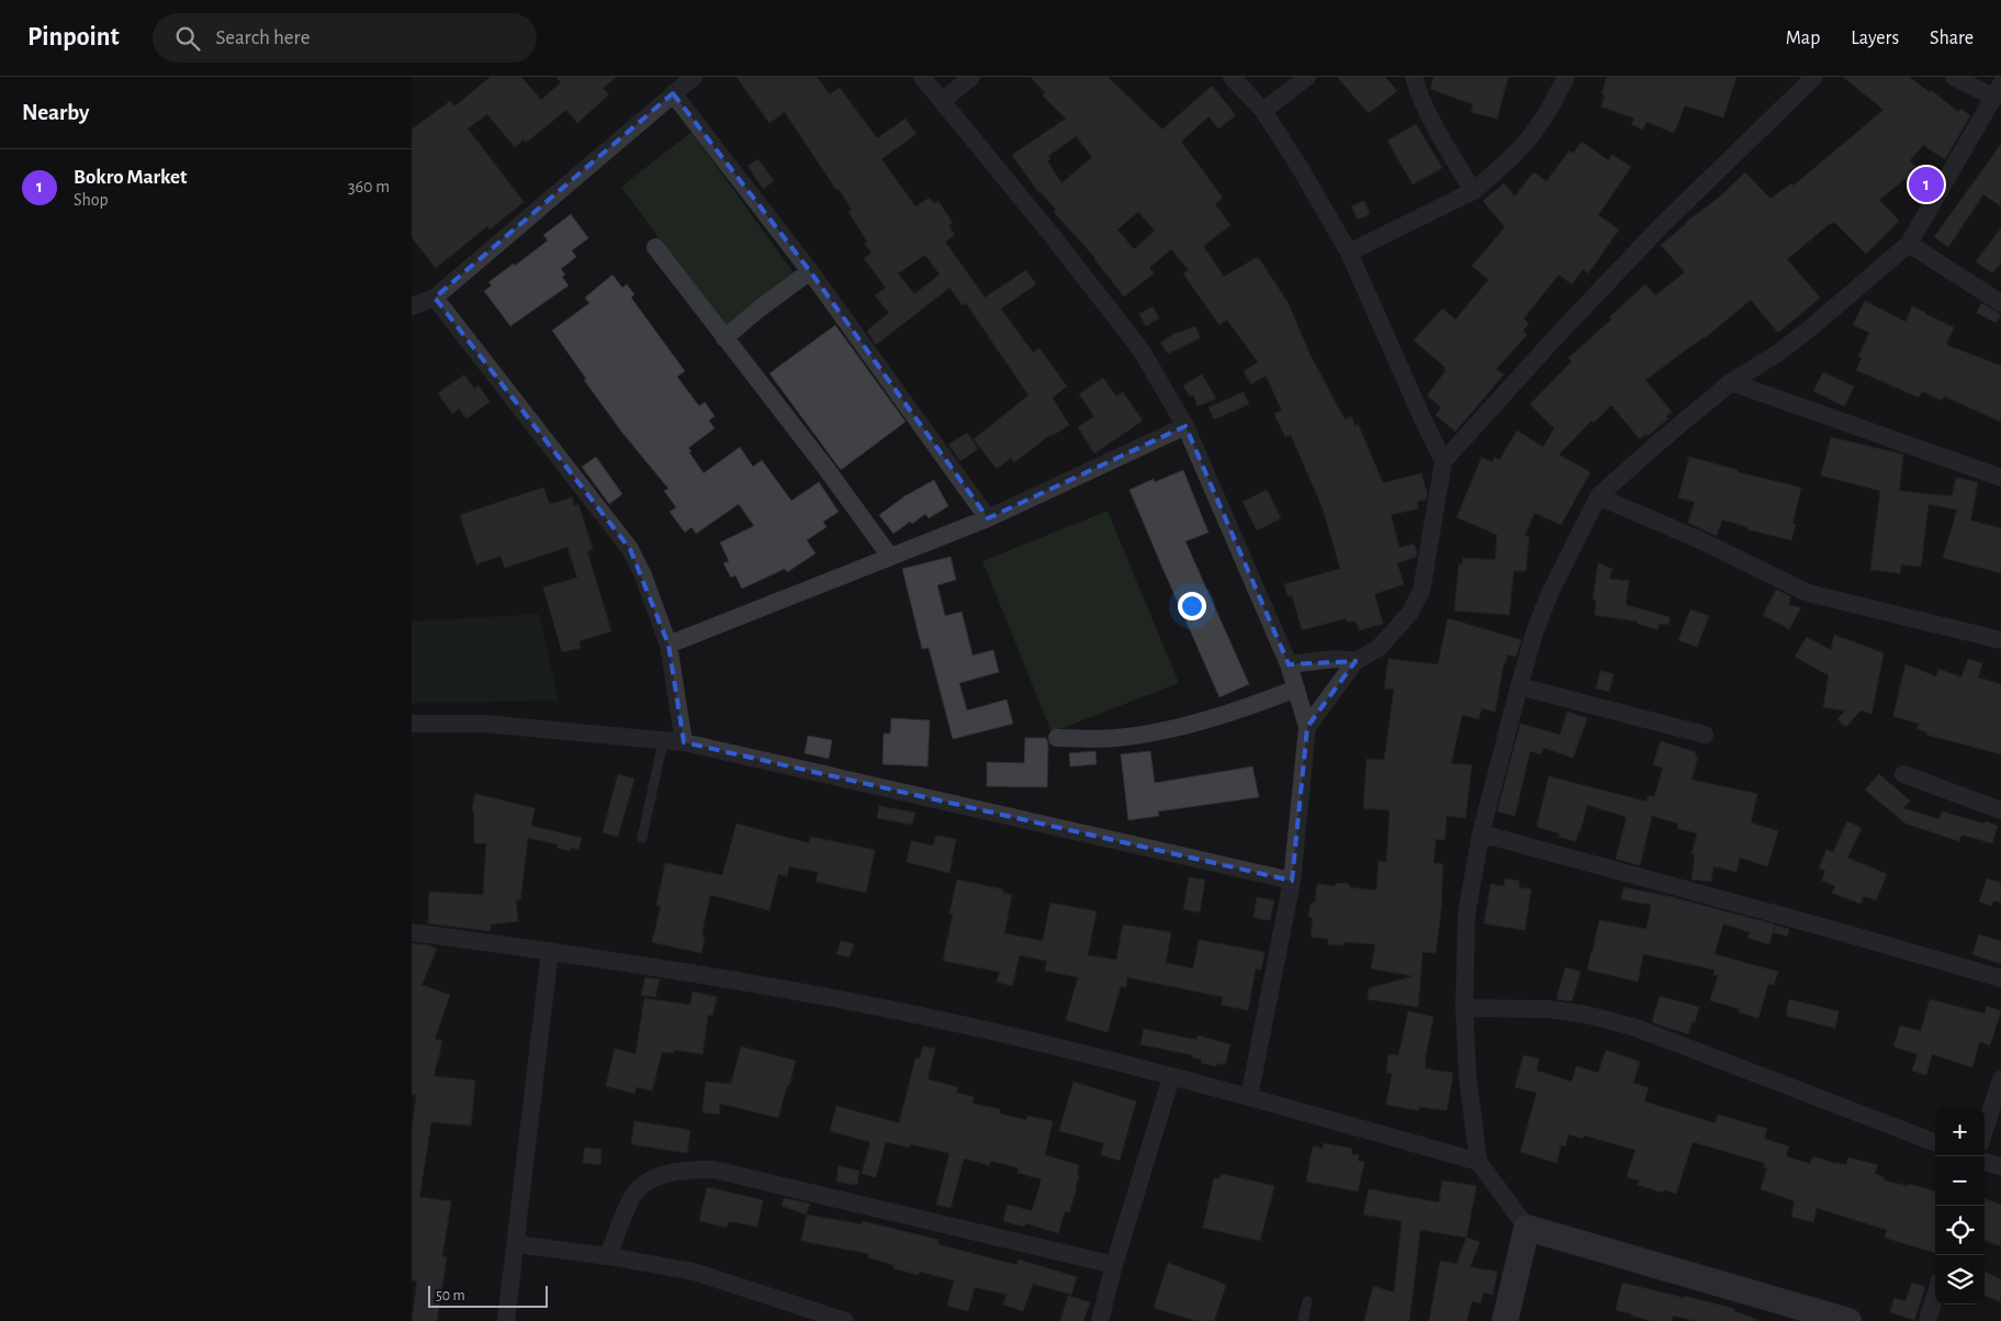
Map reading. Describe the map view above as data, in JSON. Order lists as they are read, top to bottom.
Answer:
{
  "scale_bar": "50 m",
  "page": {
    "header": "Pinpoint",
    "search": "Search here",
    "nav": ["Map", "Layers", "Share"],
    "heading": "Nearby",
    "list": [
      {
        "mark": "1",
        "name": "Bokro Market",
        "note": "Shop",
        "value": "360 m"
      }
    ],
    "pins": "1",
    "map_buttons": ["+", "−"],
    "scale": "50 m"
  }
}
